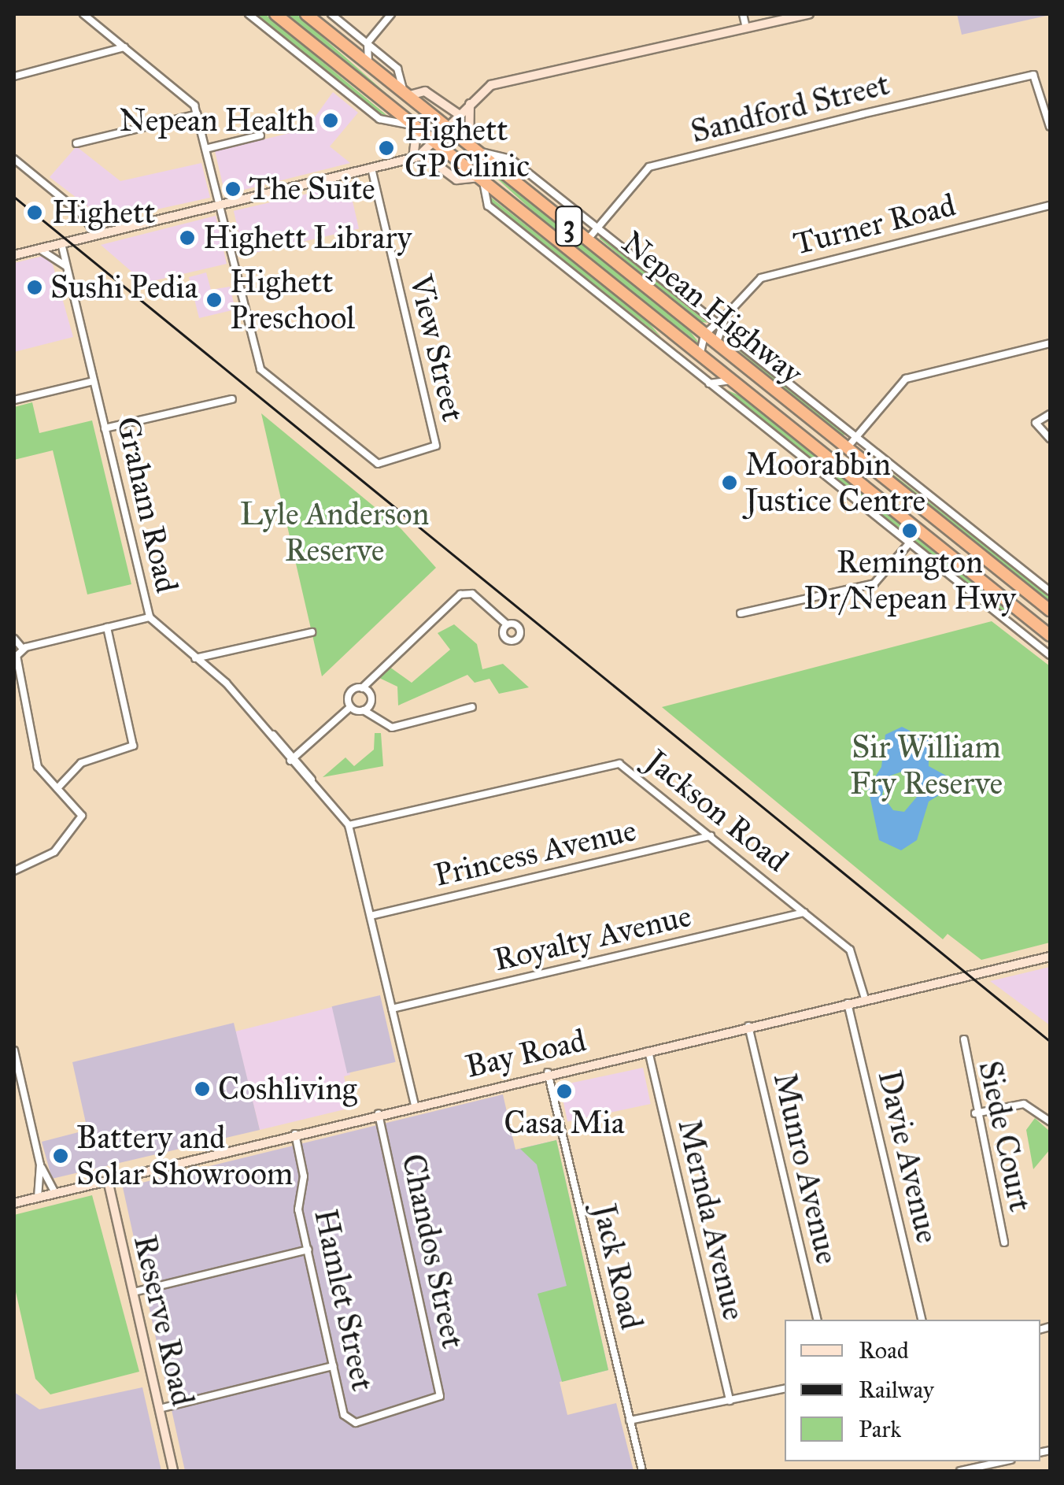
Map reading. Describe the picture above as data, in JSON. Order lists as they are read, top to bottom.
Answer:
{
  "streets": {
    "highway": ["3", "Nepean Highway"],
    "street": [
      "Sandford Street",
      "Turner Road",
      "View Street",
      "Graham Road",
      "Jackson Road",
      "Princess Avenue",
      "Royalty Avenue",
      "Bay Road",
      "Siede Court",
      "Davie Avenue",
      "Munro Avenue",
      "Mernda Avenue",
      "Chandos Street",
      "Jack Road",
      "Hamlet Street",
      "Reserve Road"
    ]
  },
  "crossings": [
    ["Sandford Street", "Nepean Highway"],
    ["Turner Road", "Nepean Highway"],
    ["Graham Road", "Jackson Road"],
    ["Graham Road", "Princess Avenue"],
    ["Graham Road", "Royalty Avenue"],
    ["Graham Road", "Bay Road"],
    ["Jackson Road", "Princess Avenue"],
    ["Jackson Road", "Royalty Avenue"],
    ["Jackson Road", "Bay Road"],
    ["Bay Road", "Davie Avenue"],
    ["Bay Road", "Munro Avenue"],
    ["Bay Road", "Mernda Avenue"],
    ["Bay Road", "Chandos Street"],
    ["Bay Road", "Jack Road"],
    ["Bay Road", "Hamlet Street"],
    ["Bay Road", "Reserve Road"],
    ["Chandos Street", "Hamlet Street"]
  ],
  "parks": ["Lyle Anderson Reserve", "Sir William Fry Reserve"],
  "places": [
    "Nepean Health",
    "Highett GP Clinic",
    "The Suite",
    "Highett",
    "Highett Library",
    "Sushi Pedia",
    "Highett Preschool",
    "Moorabbin Justice Centre",
    "Remington Dr/Nepean Hwy",
    "Coshliving",
    "Casa Mia",
    "Battery and Solar Showroom"
  ],
  "legend": ["Road", "Railway", "Park"]
}
